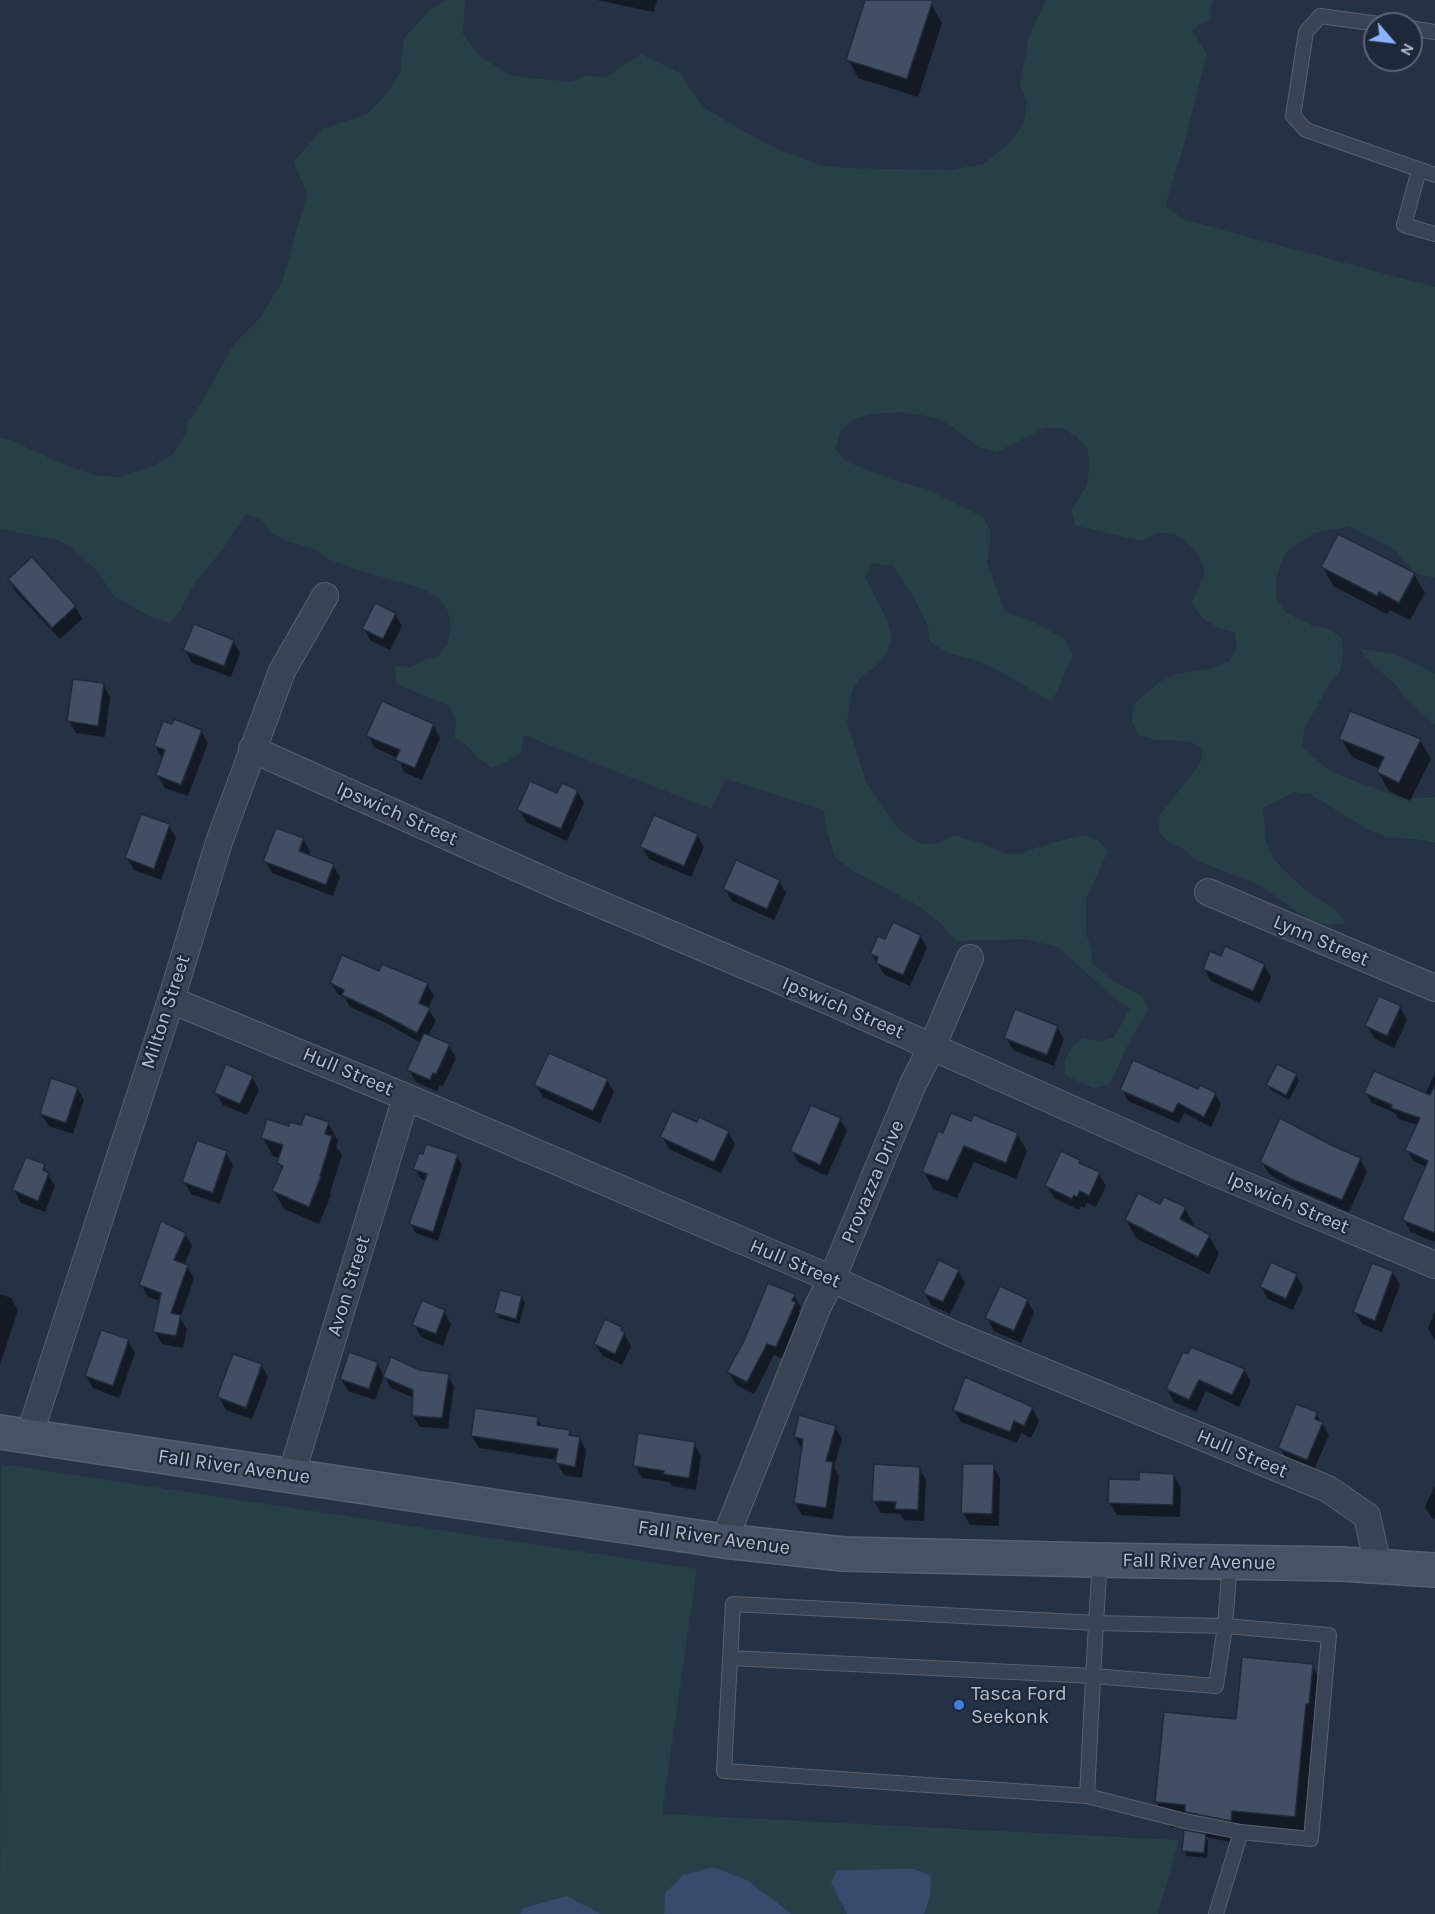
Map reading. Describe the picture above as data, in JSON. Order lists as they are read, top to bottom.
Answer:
{
  "streets": {
    "main road": ["Fall River Avenue"],
    "street": [
      "Ipswich Street",
      "Lynn Street",
      "Milton Street",
      "Hull Street",
      "Provazza Drive",
      "Avon Street"
    ]
  },
  "crossings": [
    ["Ipswich Street", "Milton Street"],
    ["Ipswich Street", "Provazza Drive"],
    ["Milton Street", "Hull Street"],
    ["Milton Street", "Fall River Avenue"],
    ["Hull Street", "Provazza Drive"],
    ["Hull Street", "Avon Street"],
    ["Hull Street", "Fall River Avenue"],
    ["Provazza Drive", "Fall River Avenue"],
    ["Avon Street", "Fall River Avenue"]
  ],
  "places": ["Tasca Ford Seekonk"],
  "north": "bottom right"
}
